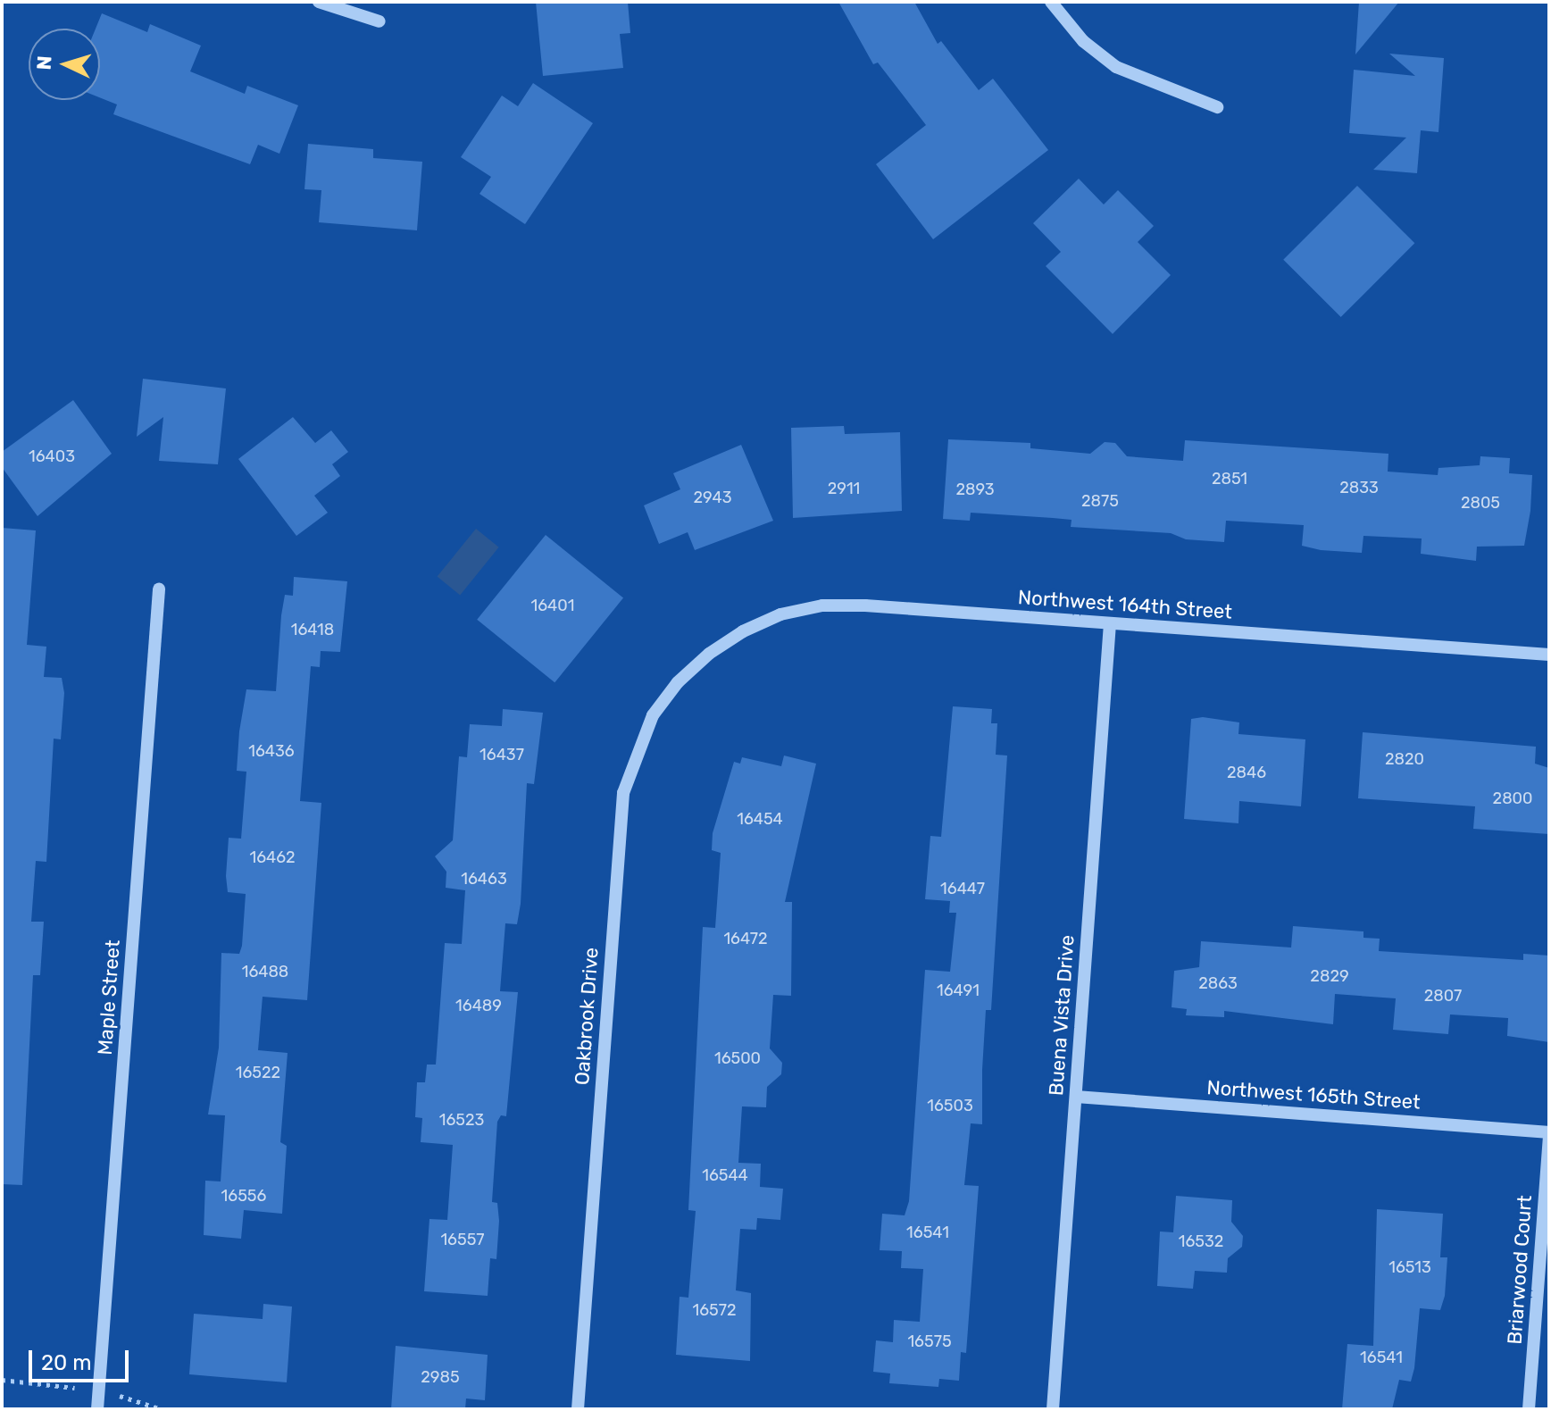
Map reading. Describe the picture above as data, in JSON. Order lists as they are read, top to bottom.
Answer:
{
  "streets": {
    "street": [
      "Northwest 164th Street",
      "Maple Street",
      "Buena Vista Drive",
      "Oakbrook Drive",
      "Northwest 165th Street",
      "Briarwood Court"
    ]
  },
  "crossings": [
    ["Northwest 164th Street", "Buena Vista Drive"],
    ["Northwest 164th Street", "Oakbrook Drive"],
    ["Buena Vista Drive", "Northwest 165th Street"],
    ["Northwest 165th Street", "Briarwood Court"]
  ],
  "house_numbers": [
    "16403",
    "2851",
    "2833",
    "2911",
    "2893",
    "2943",
    "2875",
    "2805",
    "16401",
    "16418",
    "16436",
    "16437",
    "2820",
    "2846",
    "2800",
    "16454",
    "16462",
    "16463",
    "16447",
    "16472",
    "16488",
    "2829",
    "2863",
    "16491",
    "2807",
    "16489",
    "16500",
    "16522",
    "16503",
    "16523",
    "16544",
    "16556",
    "16541",
    "16557",
    "16532",
    "16513",
    "16572",
    "16575",
    "16541",
    "2985"
  ],
  "scale_bar": "20 m",
  "north": "left"
}
